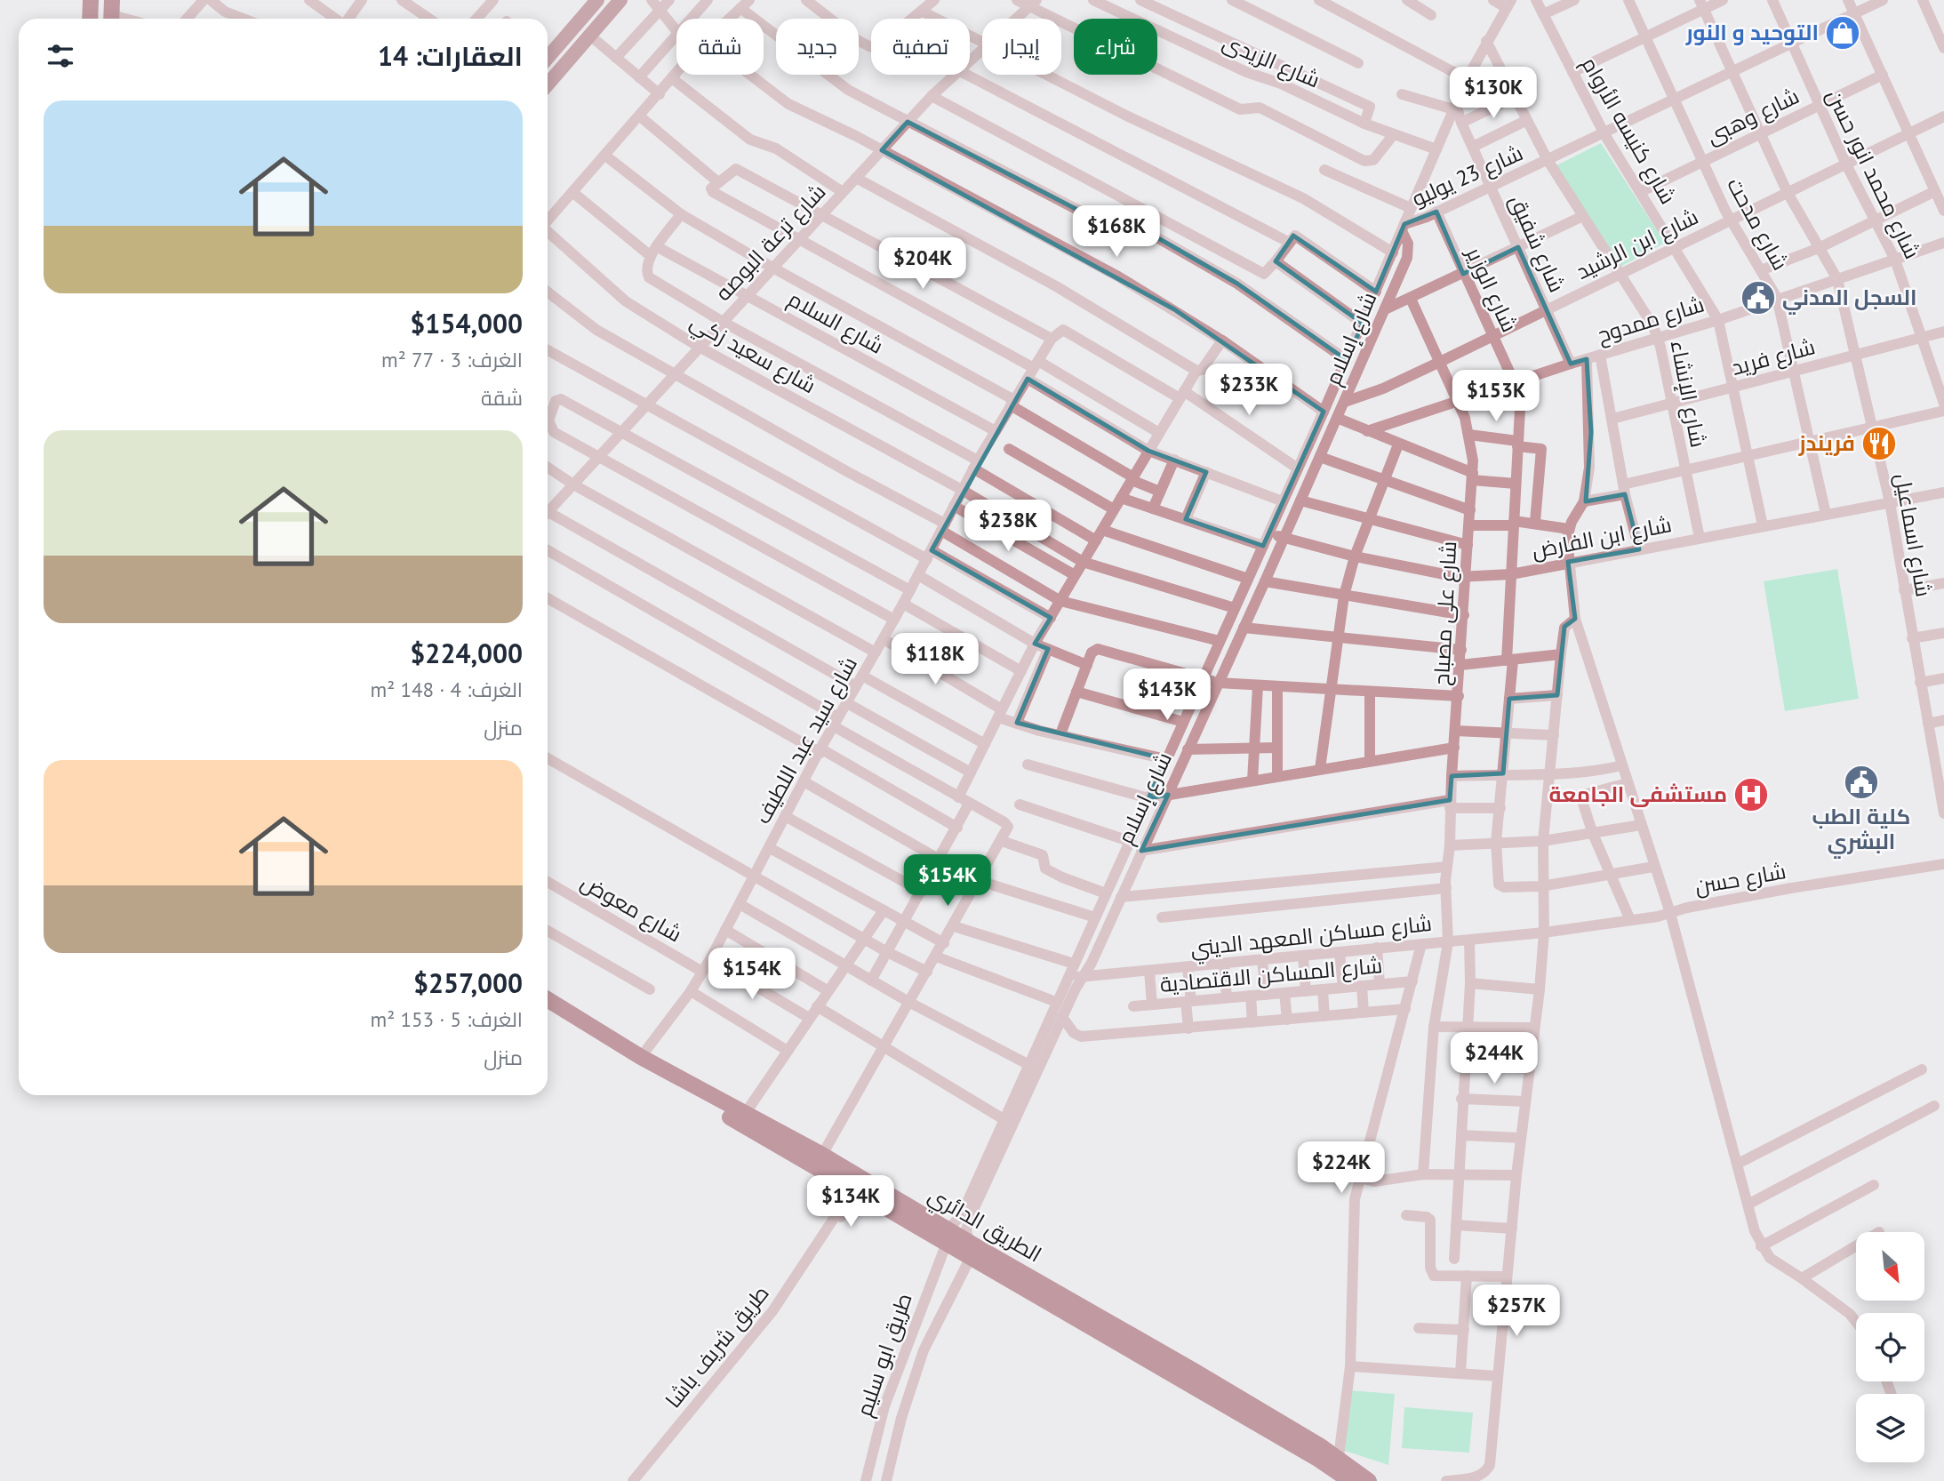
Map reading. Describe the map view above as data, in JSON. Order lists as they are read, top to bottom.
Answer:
{
  "streets": {
    "highway": ["الطريق الدائري"],
    "street": [
      "شارع الزيدى",
      "شارع وهبى",
      "شارع كنيسه الأروام",
      "شارع محمد انور حسن",
      "شارع 23 يوليو",
      "شارع مدحت",
      "شارع ترعة البوصه",
      "شارع شفيق",
      "شارع ابن الرشيد",
      "شارع الوزير",
      "شارع ممدوح",
      "شارع السلام",
      "شارع إسلام",
      "شارع سعيد زكي",
      "شارع فريد",
      "شارع الإنشاء",
      "شارع اسماعيل",
      "شارع ابن الفارض",
      "شارع على مصباح",
      "شارع سيد عبد اللطيف",
      "شارع حسن",
      "شارع معوض",
      "شارع مساكن المعهد الديني",
      "شارع المساكن الاقتصادية",
      "طريق شريف باشا",
      "طريق ابو سليم"
    ]
  },
  "crossings": [
    ["شارع الزيدى", "شارع إسلام"],
    ["شارع وهبى", "شارع كنيسه الأروام"],
    ["شارع وهبى", "شارع محمد انور حسن"],
    ["شارع وهبى", "شارع مدحت"],
    ["شارع وهبى", "شارع اسماعيل"],
    ["شارع كنيسه الأروام", "شارع 23 يوليو"],
    ["شارع كنيسه الأروام", "شارع ابن الرشيد"],
    ["شارع كنيسه الأروام", "شارع ممدوح"],
    ["شارع كنيسه الأروام", "شارع فريد"],
    ["شارع كنيسه الأروام", "شارع ابن الفارض"],
    ["شارع محمد انور حسن", "شارع 23 يوليو"],
    ["شارع محمد انور حسن", "شارع ابن الرشيد"],
    ["شارع محمد انور حسن", "شارع ممدوح"],
    ["شارع محمد انور حسن", "شارع فريد"],
    ["شارع 23 يوليو", "شارع مدحت"],
    ["شارع 23 يوليو", "شارع شفيق"],
    ["شارع 23 يوليو", "شارع الوزير"],
    ["شارع 23 يوليو", "شارع إسلام"],
    ["شارع 23 يوليو", "شارع الإنشاء"],
    ["شارع 23 يوليو", "شارع اسماعيل"],
    ["شارع مدحت", "شارع ابن الرشيد"],
    ["شارع مدحت", "شارع ممدوح"],
    ["شارع مدحت", "شارع فريد"],
    ["شارع مدحت", "شارع ابن الفارض"],
    ["شارع ترعة البوصه", "شارع السلام"],
    ["شارع ترعة البوصه", "شارع سعيد زكي"],
    ["شارع شفيق", "شارع ابن الرشيد"],
    ["شارع شفيق", "شارع ممدوح"],
    ["شارع شفيق", "شارع إسلام"],
    ["شارع ابن الرشيد", "شارع الوزير"],
    ["شارع ابن الرشيد", "شارع إسلام"],
    ["شارع ابن الرشيد", "شارع الإنشاء"],
    ["شارع ابن الرشيد", "شارع اسماعيل"],
    ["شارع ابن الرشيد", "شارع على مصباح"],
    ["شارع الوزير", "شارع ممدوح"],
    ["شارع الوزير", "شارع ابن الفارض"],
    ["شارع ممدوح", "شارع الإنشاء"],
    ["شارع ممدوح", "شارع اسماعيل"],
    ["شارع ممدوح", "شارع على مصباح"],
    ["شارع السلام", "شارع سيد عبد اللطيف"],
    ["شارع إسلام", "شارع سعيد زكي"],
    ["شارع إسلام", "شارع الإنشاء"],
    ["شارع إسلام", "شارع ابن الفارض"],
    ["شارع إسلام", "شارع مساكن المعهد الديني"],
    ["شارع إسلام", "الطريق الدائري"],
    ["شارع إسلام", "طريق ابو سليم"],
    ["شارع سعيد زكي", "شارع سيد عبد اللطيف"],
    ["شارع فريد", "شارع الإنشاء"],
    ["شارع فريد", "شارع اسماعيل"],
    ["شارع الإنشاء", "شارع ابن الفارض"],
    ["شارع اسماعيل", "شارع ابن الفارض"],
    ["شارع ابن الفارض", "شارع على مصباح"],
    ["شارع على مصباح", "شارع مساكن المعهد الديني"],
    ["شارع سيد عبد اللطيف", "شارع معوض"],
    ["شارع سيد عبد اللطيف", "الطريق الدائري"],
    ["شارع حسن", "شارع مساكن المعهد الديني"],
    ["الطريق الدائري", "طريق شريف باشا"],
    ["الطريق الدائري", "طريق ابو سليم"]
  ],
  "places": {
    "shop": ["التوحيد و النور"],
    "public building": ["السجل المدني", "كلية الطب البشري"],
    "restaurant": ["فريندز"],
    "hospital": ["مستشفى الجامعة"]
  },
  "north": "bottom right",
  "page": {
    "chip": [
      "شراء",
      "إيجار",
      "تصفية",
      "جديد",
      "شقة"
    ],
    "heading": "العقارات: 14",
    "price": [
      "$130K",
      "$168K",
      "$204K",
      "$233K",
      "$153K",
      "$238K",
      "$118K",
      "$143K",
      "$154K",
      "$154K",
      "$244K",
      "$224K",
      "$134K",
      "$257K"
    ],
    "list": [
      {
        "name": "$154,000",
        "note": "الغرف: 3 · 77 m² · شقة"
      },
      {
        "name": "$224,000",
        "note": "الغرف: 4 · 148 m² · منزل"
      },
      {
        "name": "$257,000",
        "note": "الغرف: 5 · 153 m² · منزل"
      }
    ]
  }
}
